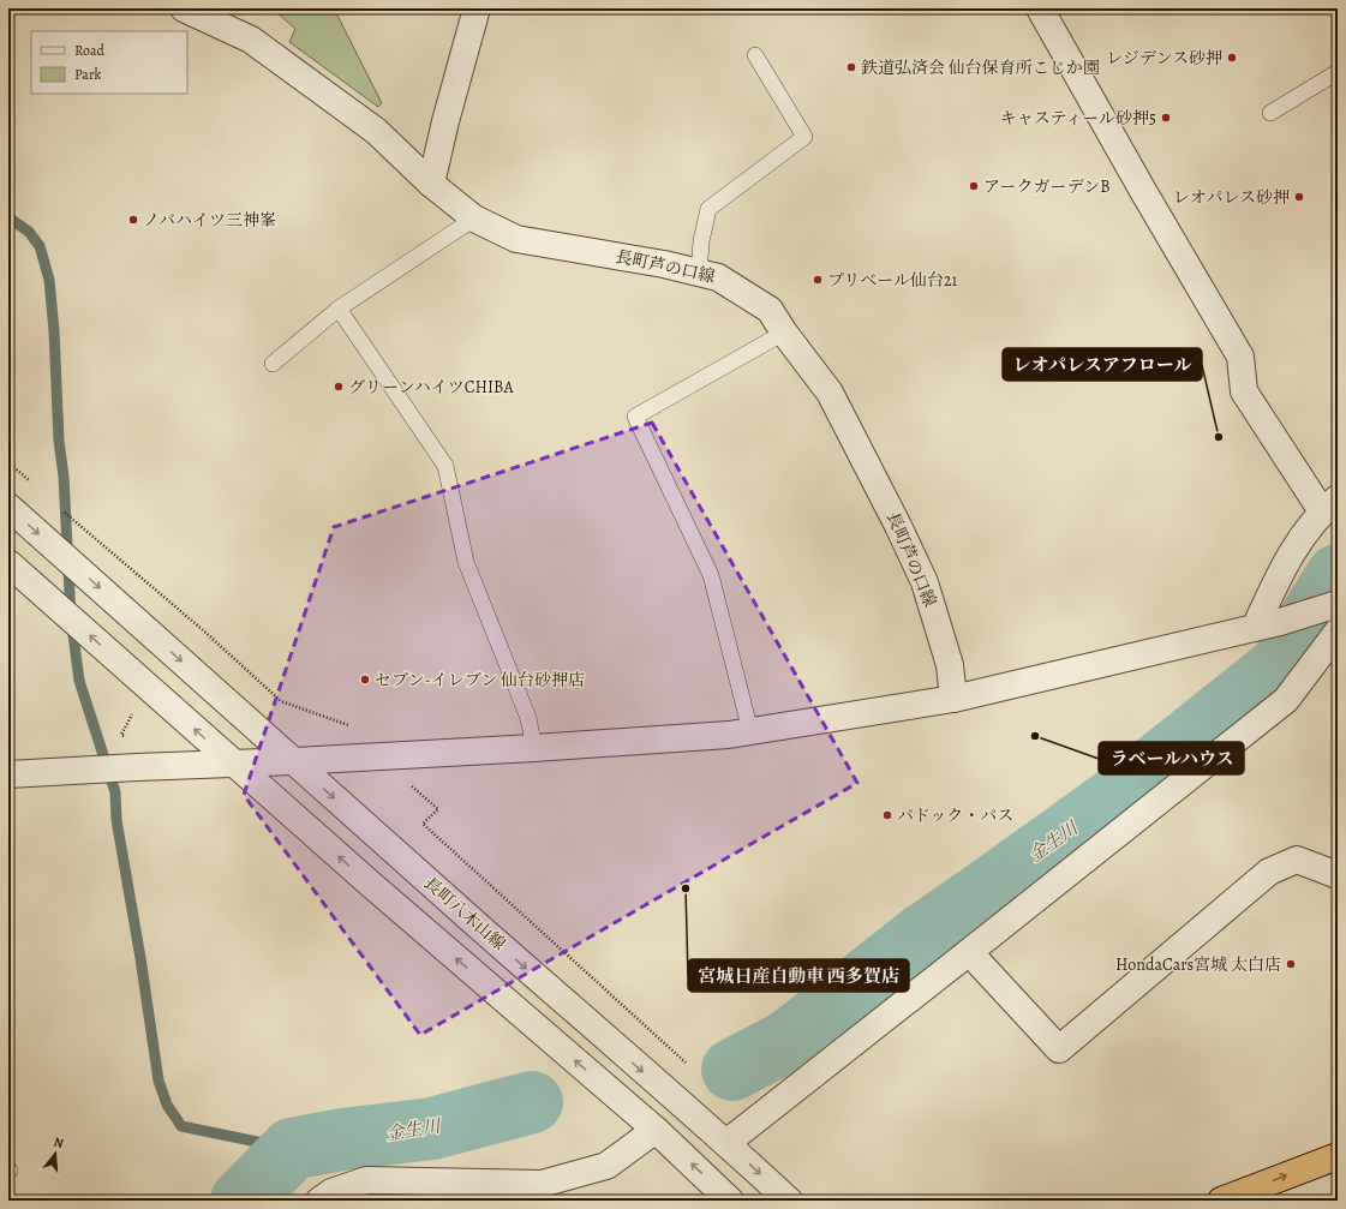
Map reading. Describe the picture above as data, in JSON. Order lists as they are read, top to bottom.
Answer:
{
  "streets": {
    "street": ["長町芦の口線", "長町八木山線"]
  },
  "water": ["金生川"],
  "places": [
    "レジデンス砂押",
    "鉄道弘済会 仙台保育所こじか園",
    "キャスティール砂押5",
    "アークガーデンB",
    "レオパレス砂押",
    "ノバハイツ三神峯",
    "プリベール仙台21",
    "グリーンハイツCHIBA",
    "レオパレスアフロール",
    "セブン-イレブン 仙台砂押店",
    "ラベールハウス",
    "パドック・パス",
    "宮城日産自動車 西多賀店",
    "HondaCars宮城 太白店"
  ],
  "legend": ["Road", "Park"],
  "north": "top"
}
